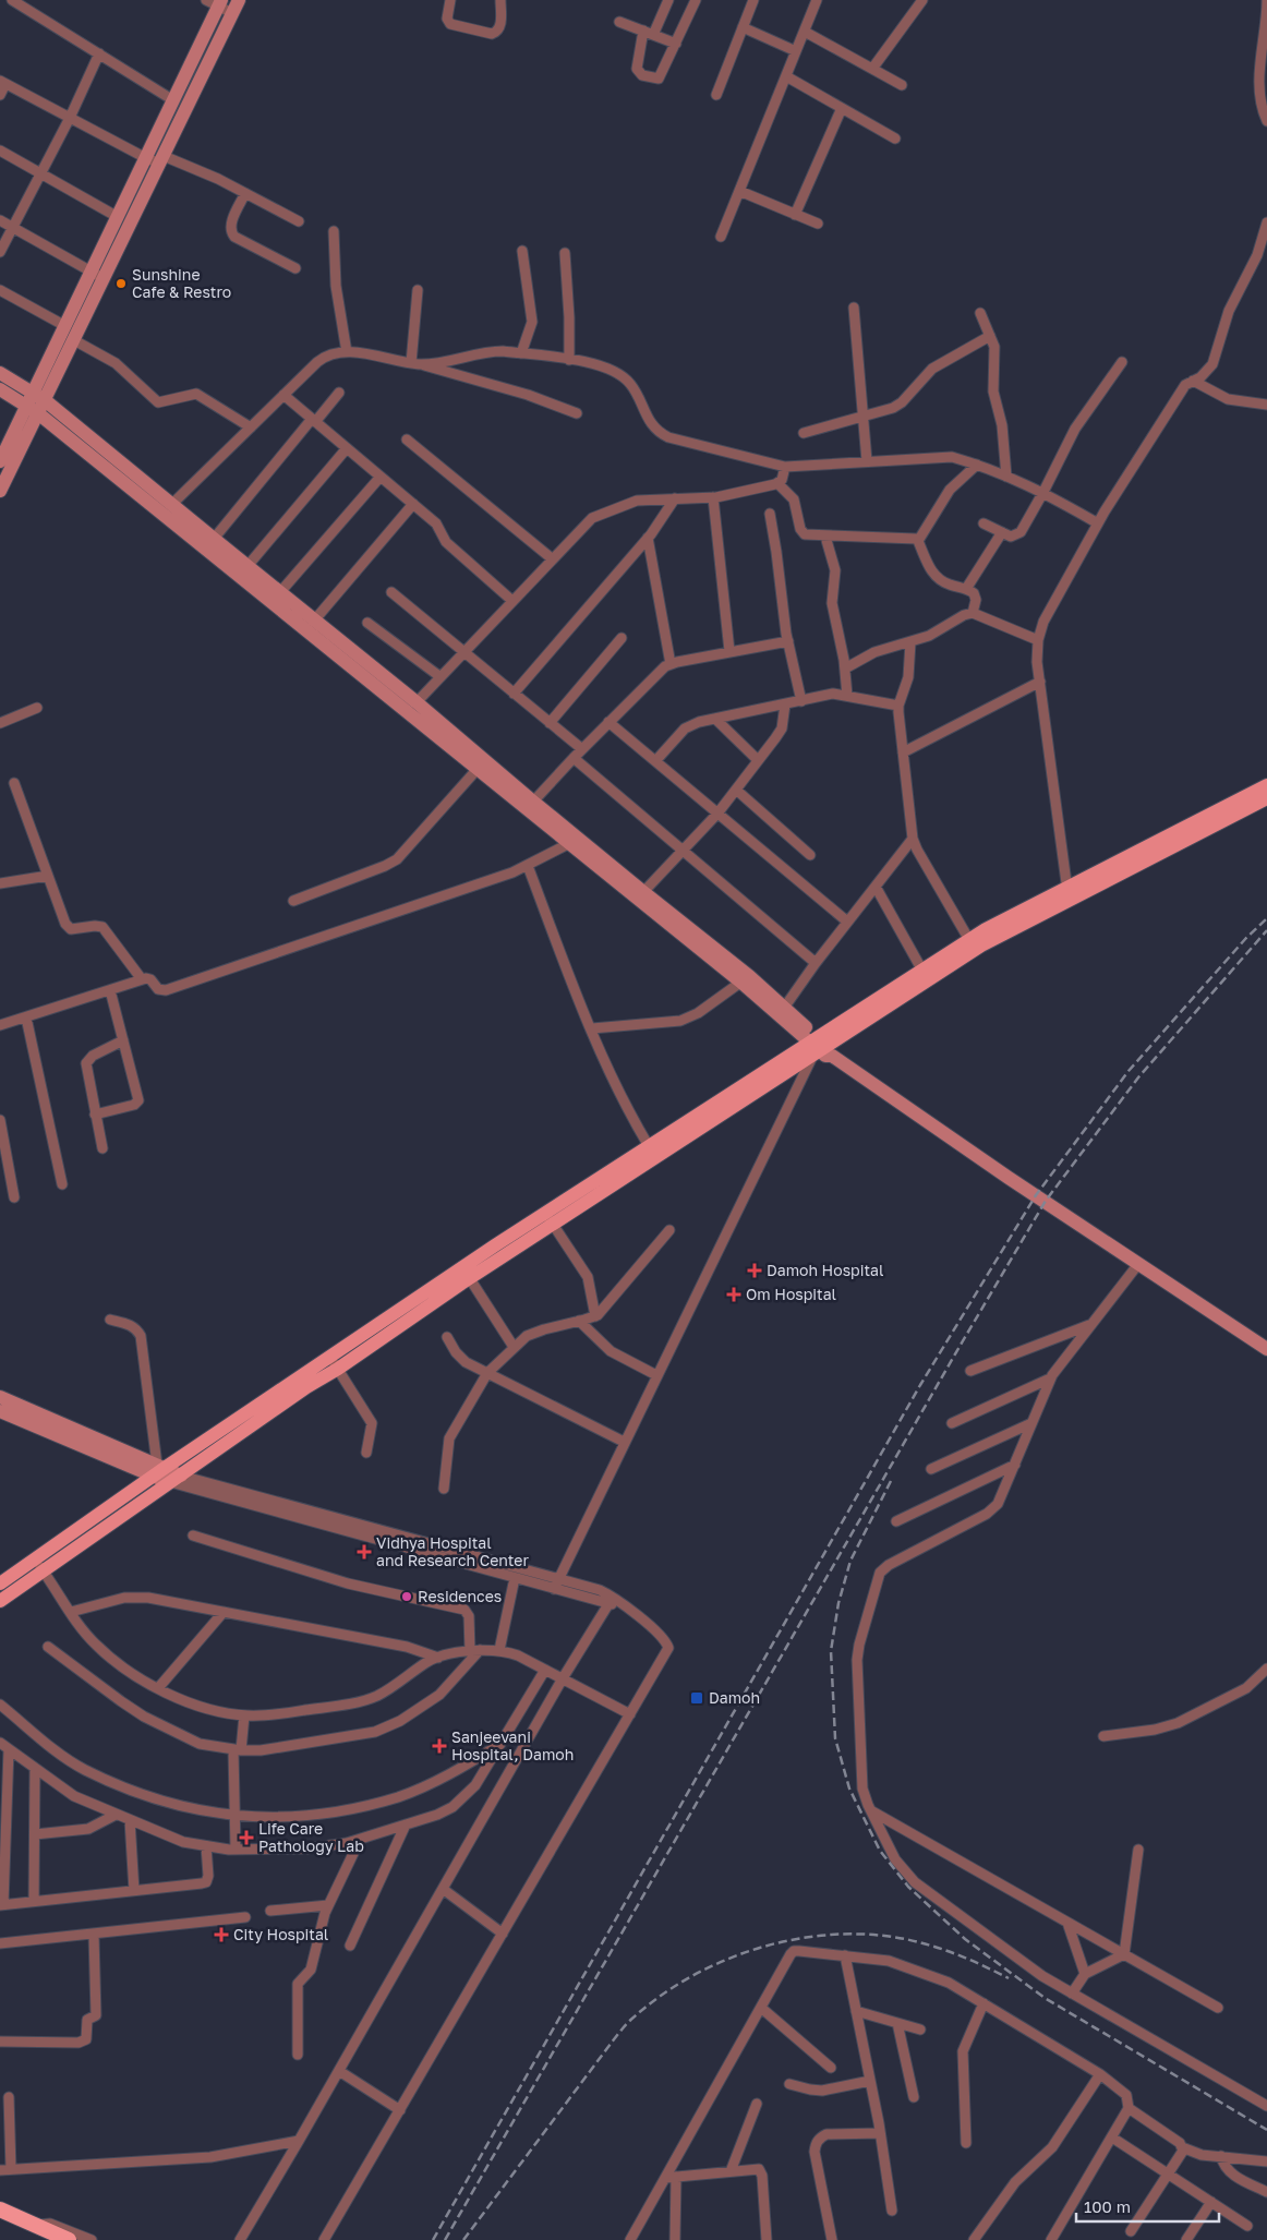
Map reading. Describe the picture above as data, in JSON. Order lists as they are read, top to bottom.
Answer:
{
  "places": {
    "other": ["Sunshine Cafe & Restro", "Residences"],
    "health": [
      "Damoh Hospital",
      "Om Hospital",
      "Vidhya Hospital and Research Center",
      "Sanjeevani Hospital, Damoh",
      "Life Care Pathology Lab",
      "City Hospital"
    ],
    "transit": ["Damoh"]
  },
  "scale_bar": "100 m"
}
